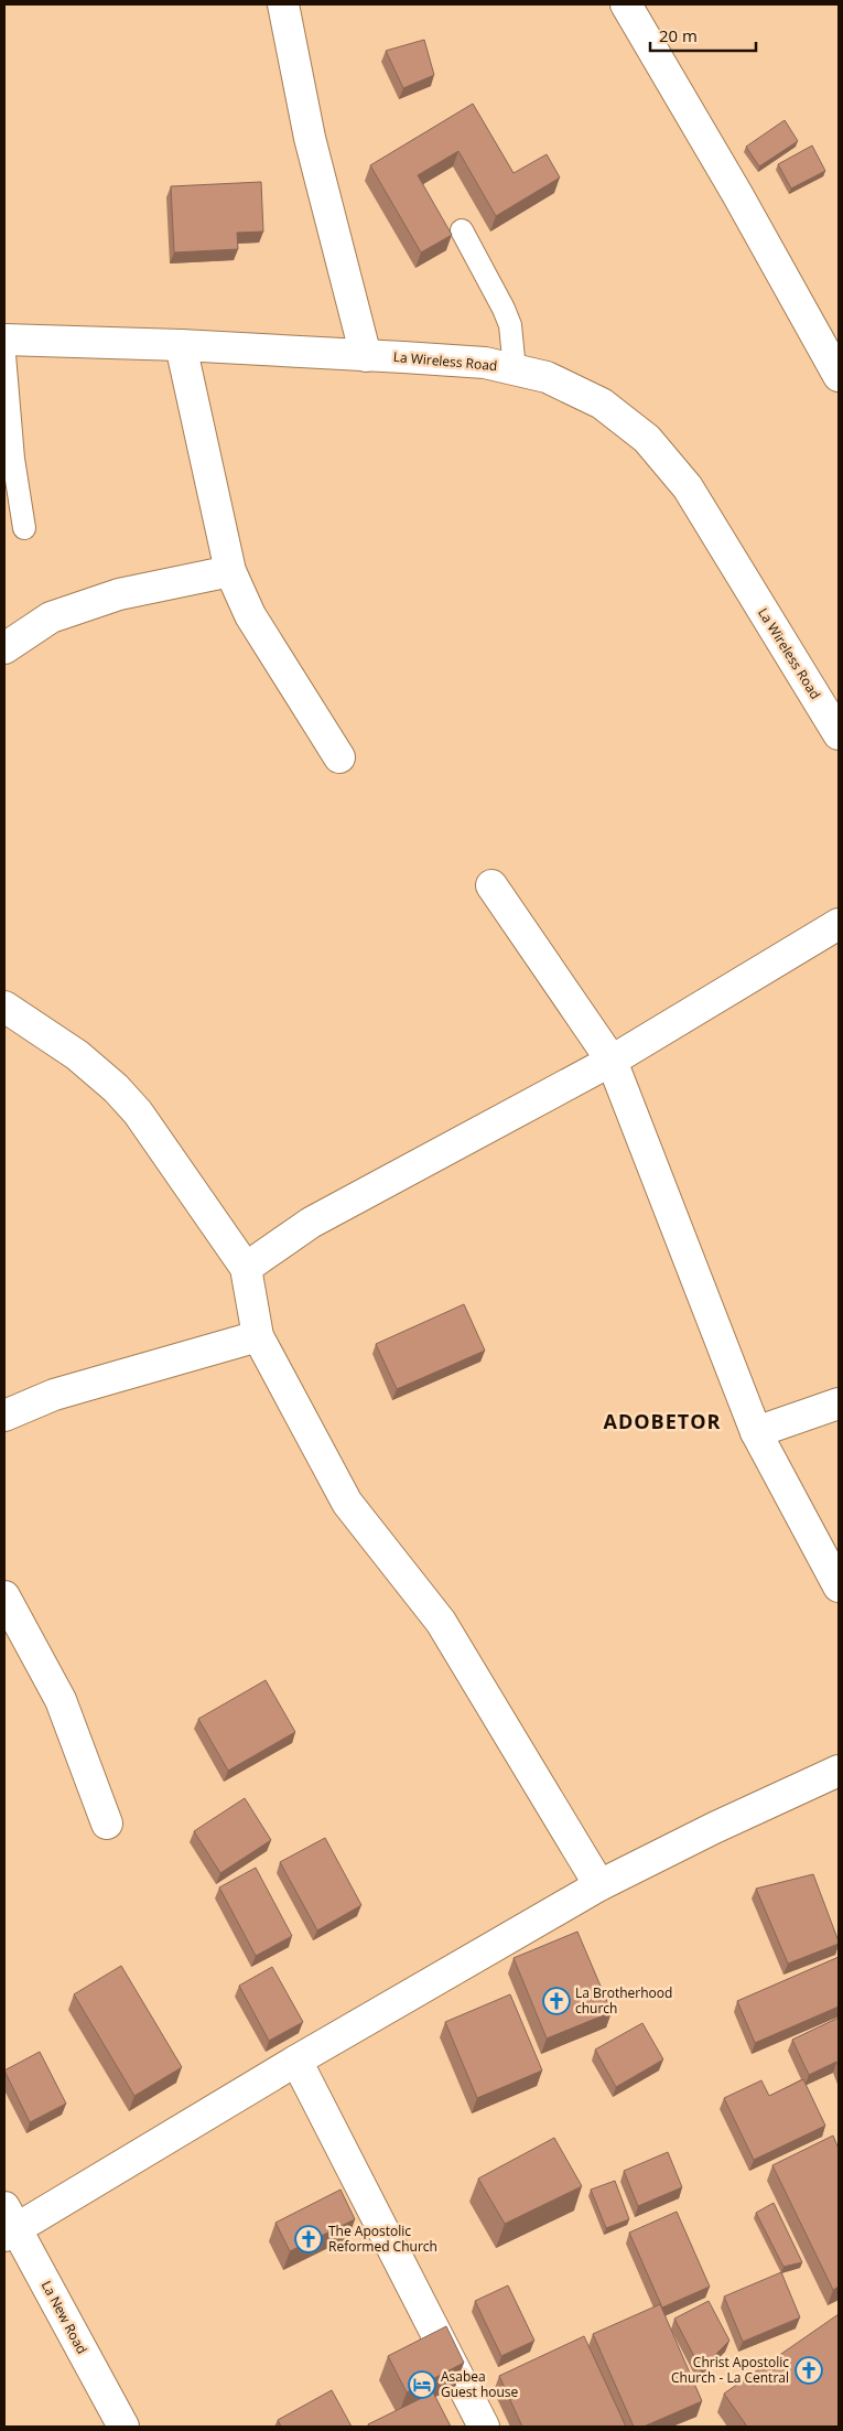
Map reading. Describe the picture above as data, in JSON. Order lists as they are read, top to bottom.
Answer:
{
  "streets": {
    "street": ["La Wireless Road", "La New Road"]
  },
  "districts": ["ADOBETOR"],
  "places": {
    "church": ["La Brotherhood church", "The Apostolic Reformed Church", "Christ Apostolic Church - La Central"],
    "hotel": ["Asabea Guest house"]
  },
  "scale_bar": "20 m"
}
